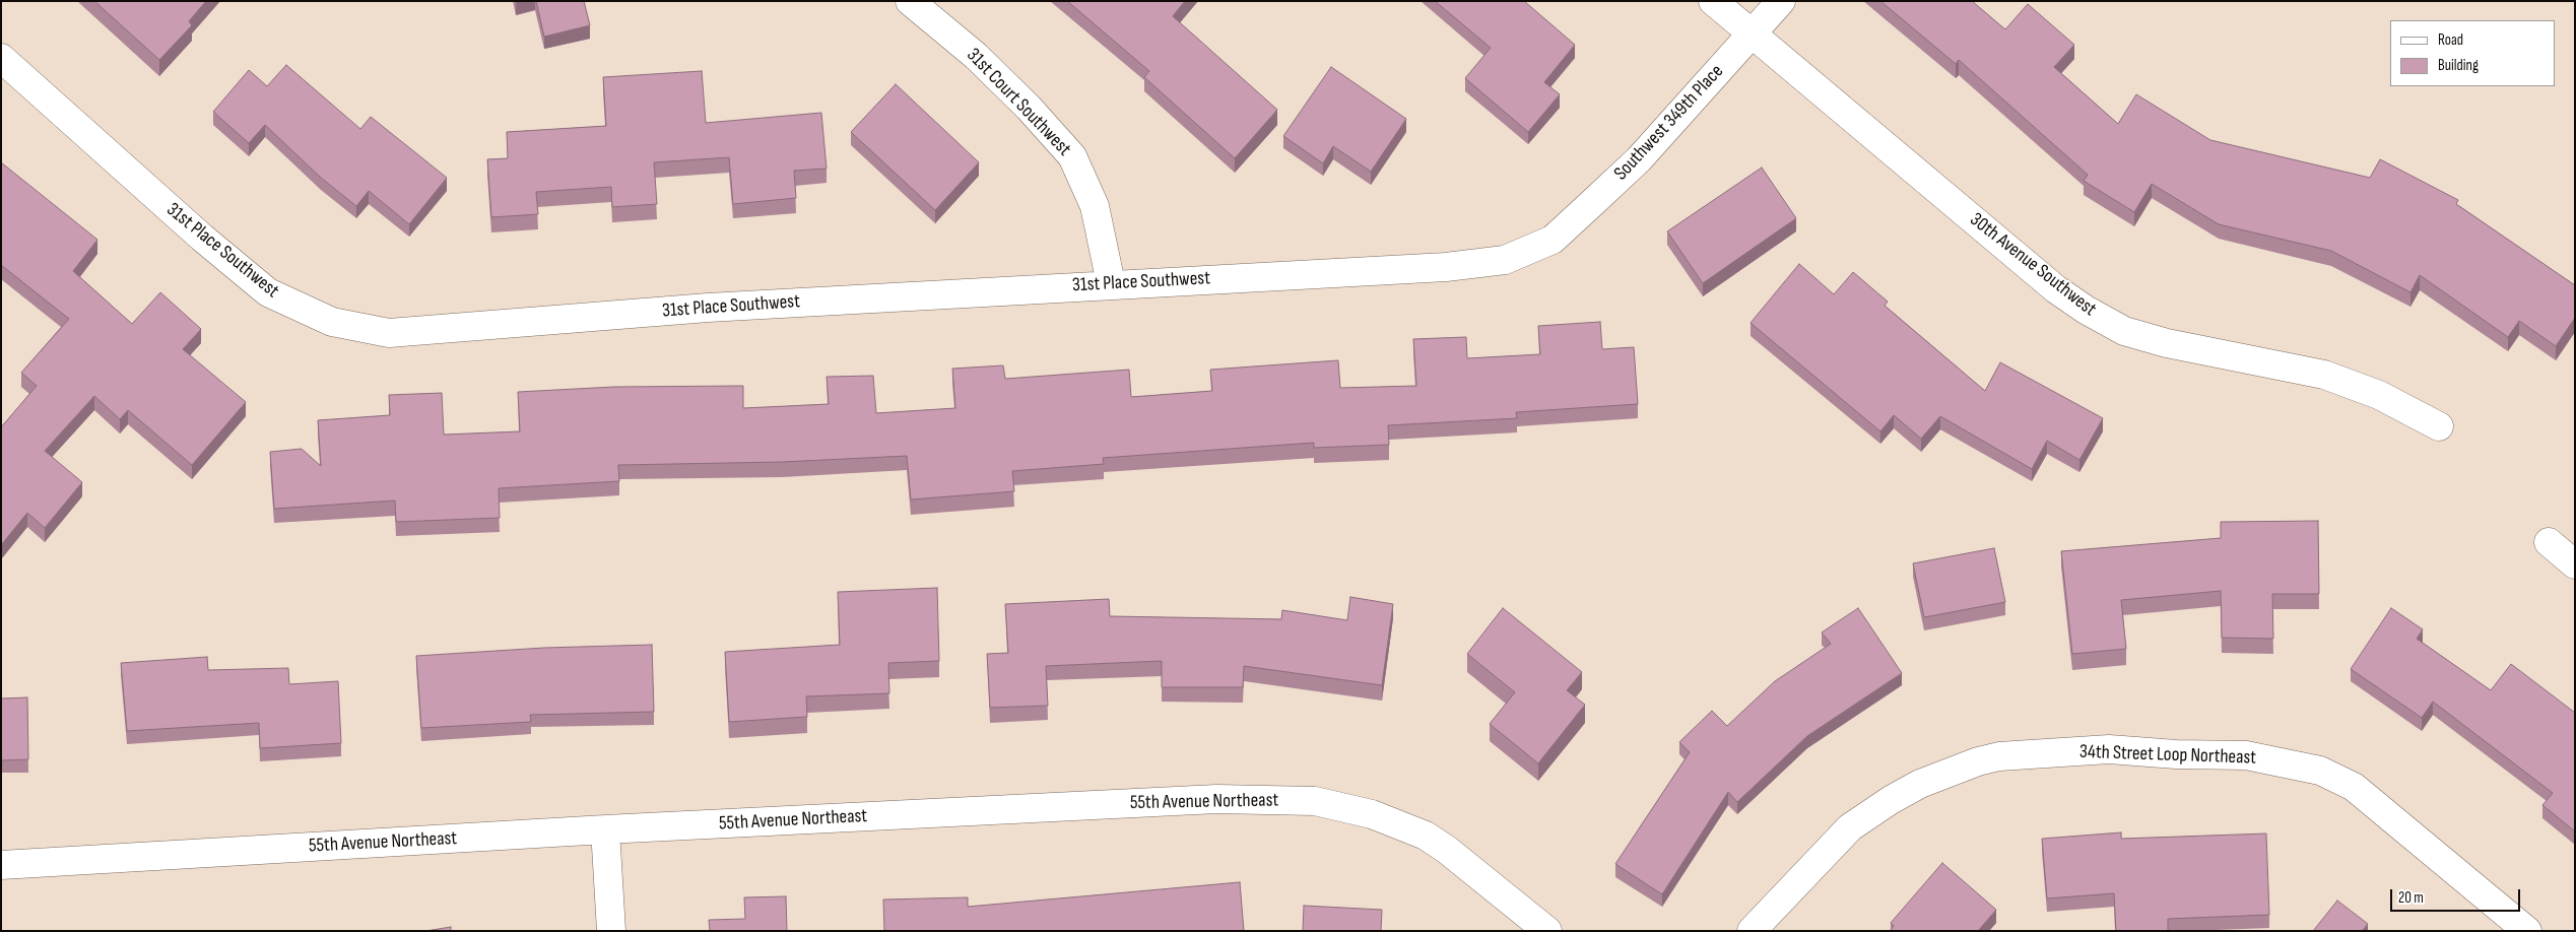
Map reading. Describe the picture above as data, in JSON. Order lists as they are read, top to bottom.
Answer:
{
  "streets": {
    "street": [
      "31st Court Southwest",
      "Southwest 349th Place",
      "31st Place Southwest",
      "30th Avenue Southwest",
      "34th Street Loop Northeast",
      "55th Avenue Northeast"
    ]
  },
  "crossings": [
    ["31st Court Southwest", "31st Place Southwest"],
    ["Southwest 349th Place", "31st Place Southwest"],
    ["Southwest 349th Place", "30th Avenue Southwest"]
  ],
  "legend": ["Road", "Building"],
  "scale_bar": "20 m"
}
